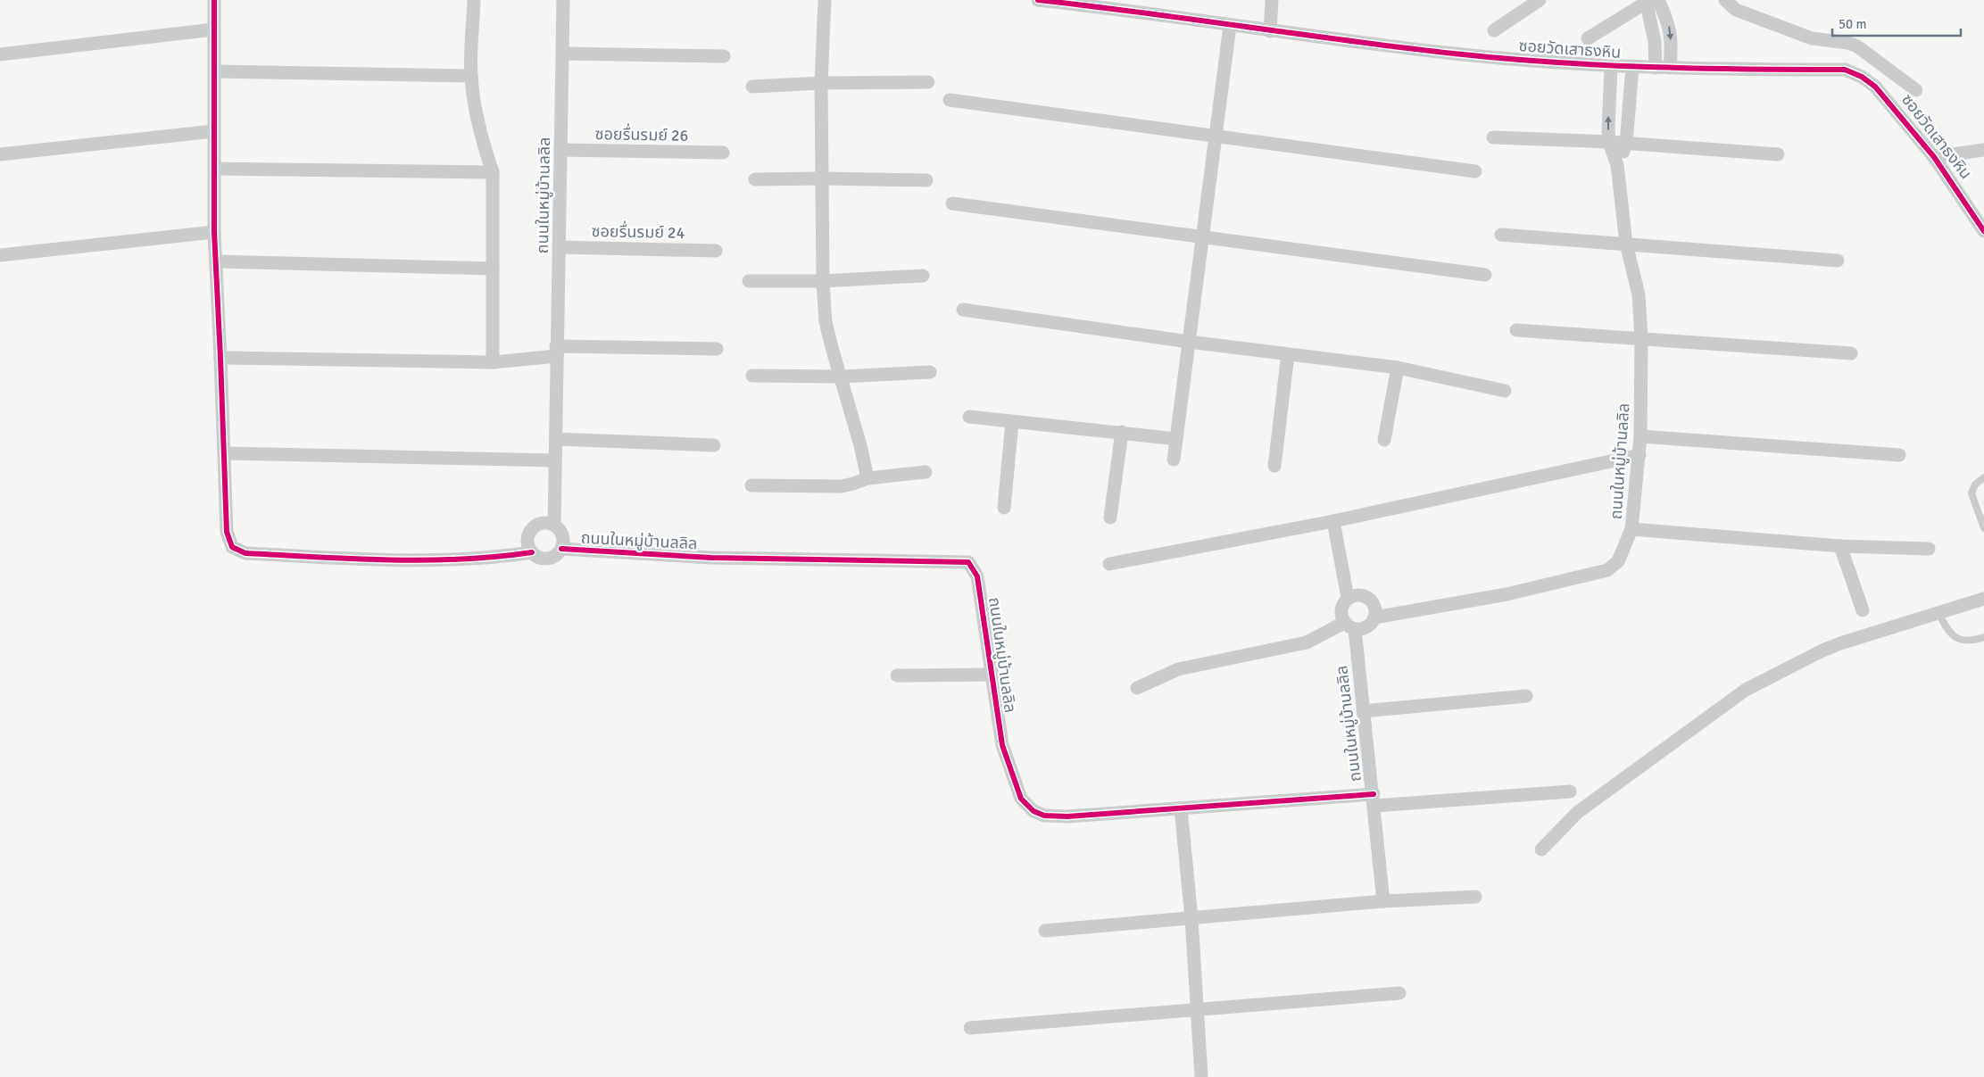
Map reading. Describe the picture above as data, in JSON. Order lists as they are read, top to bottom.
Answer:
{
  "streets": {
    "street": [
      "ซอยวัดเสาธงหิน",
      "ซอยรื่นรมย์ 26",
      "ถนนในหมู่บ้านลลิล",
      "ซอยรื่นรมย์ 24"
    ]
  },
  "crossings": [
    ["ซอยวัดเสาธงหิน", "ถนนในหมู่บ้านลลิล"],
    ["ซอยรื่นรมย์ 26", "ถนนในหมู่บ้านลลิล"],
    ["ถนนในหมู่บ้านลลิล", "ซอยรื่นรมย์ 24"]
  ],
  "scale_bar": "50 m"
}
